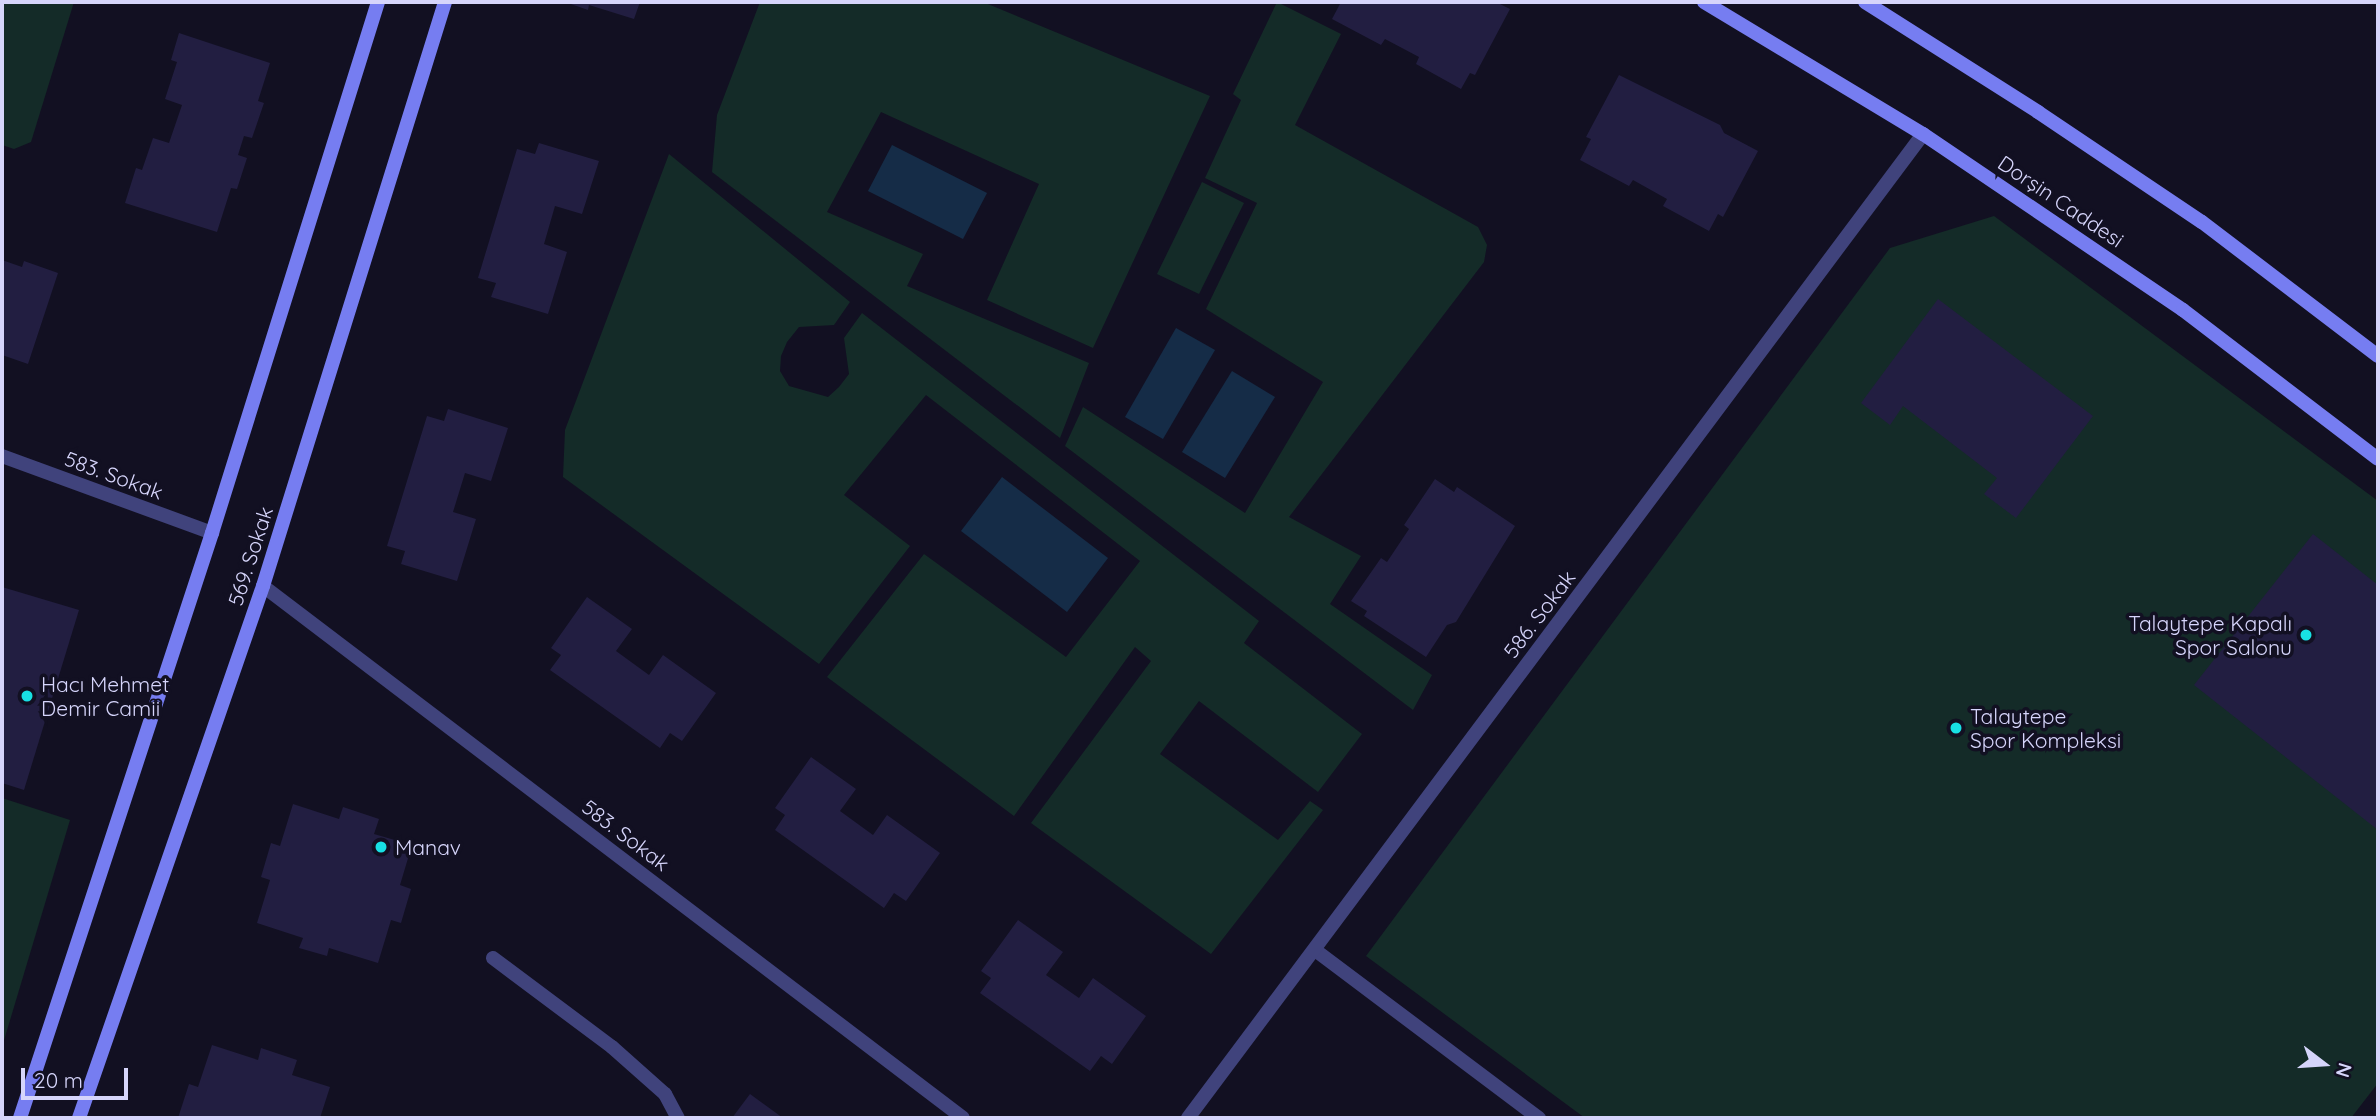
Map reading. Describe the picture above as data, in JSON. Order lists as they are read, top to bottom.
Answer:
{
  "streets": {
    "street": [
      "Dorşin Caddesi",
      "583. Sokak",
      "569. Sokak",
      "586. Sokak"
    ]
  },
  "crossings": [
    ["Dorşin Caddesi", "586. Sokak"],
    ["583. Sokak", "569. Sokak"]
  ],
  "places": [
    "Talaytepe Kapalı Spor Salonu",
    "Hacı Mehmet Demir Camii",
    "Talaytepe Spor Kompleksi",
    "Manav"
  ],
  "scale_bar": "20 m",
  "north": "right"
}
